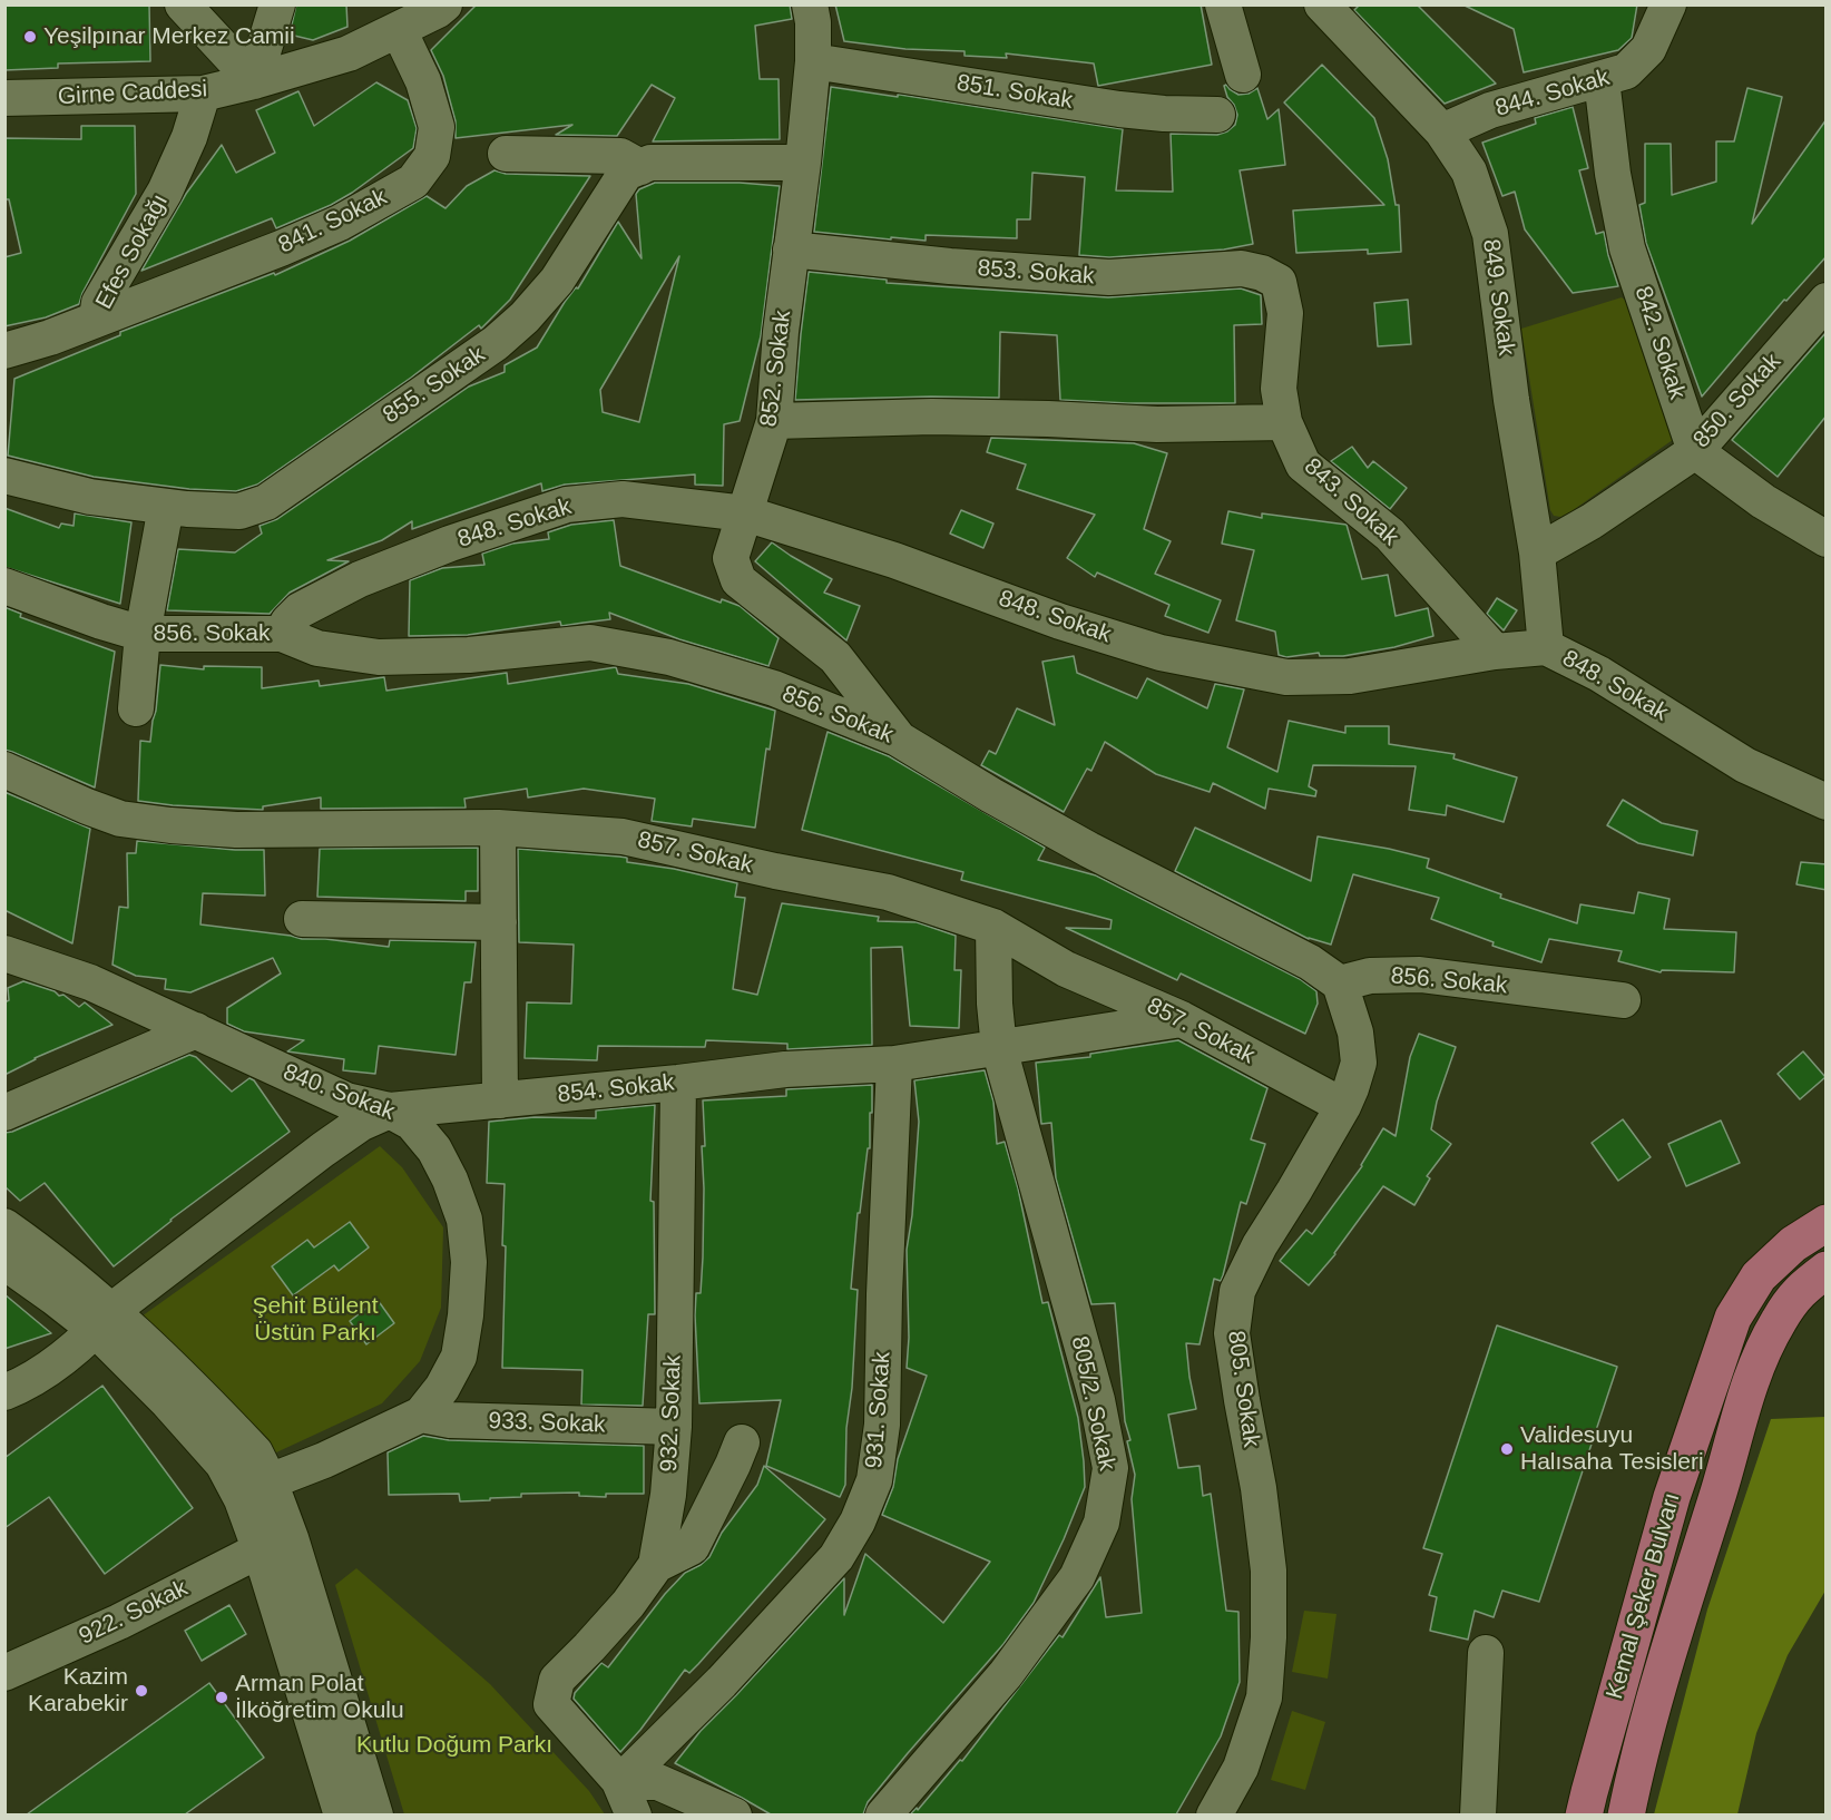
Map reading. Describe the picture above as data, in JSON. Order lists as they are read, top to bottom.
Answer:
{
  "streets": {
    "main road": ["Kemal Şeker Bulvarı"],
    "street": [
      "851. Sokak",
      "Girne Caddesi",
      "844. Sokak",
      "841. Sokak",
      "Efes Sokağı",
      "853. Sokak",
      "849. Sokak",
      "842. Sokak",
      "852. Sokak",
      "855. Sokak",
      "850. Sokak",
      "843. Sokak",
      "848. Sokak",
      "856. Sokak",
      "857. Sokak",
      "854. Sokak",
      "840. Sokak",
      "805. Sokak",
      "805/2. Sokak",
      "931. Sokak",
      "932. Sokak",
      "933. Sokak",
      "922. Sokak"
    ]
  },
  "crossings": [
    ["851. Sokak", "852. Sokak"],
    ["Girne Caddesi", "841. Sokak"],
    ["Girne Caddesi", "Efes Sokağı"],
    ["844. Sokak", "849. Sokak"],
    ["844. Sokak", "842. Sokak"],
    ["841. Sokak", "Efes Sokağı"],
    ["853. Sokak", "852. Sokak"],
    ["853. Sokak", "843. Sokak"],
    ["849. Sokak", "850. Sokak"],
    ["849. Sokak", "848. Sokak"],
    ["842. Sokak", "850. Sokak"],
    ["852. Sokak", "848. Sokak"],
    ["852. Sokak", "856. Sokak"],
    ["843. Sokak", "848. Sokak"],
    ["848. Sokak", "856. Sokak"],
    ["856. Sokak", "805. Sokak"],
    ["857. Sokak", "854. Sokak"],
    ["857. Sokak", "805. Sokak"],
    ["857. Sokak", "805/2. Sokak"],
    ["854. Sokak", "840. Sokak"],
    ["854. Sokak", "805/2. Sokak"],
    ["854. Sokak", "931. Sokak"],
    ["854. Sokak", "932. Sokak"],
    ["840. Sokak", "933. Sokak"],
    ["931. Sokak", "932. Sokak"],
    ["932. Sokak", "933. Sokak"]
  ],
  "parks": ["Şehit Bülent Üstün Parkı", "Kutlu Doğum Parkı"],
  "places": [
    "Yeşilpınar Merkez Camii",
    "Validesuyu Halısaha Tesisleri",
    "Kazim Karabekir",
    "Arman Polat İlköğretim Okulu"
  ]
}
